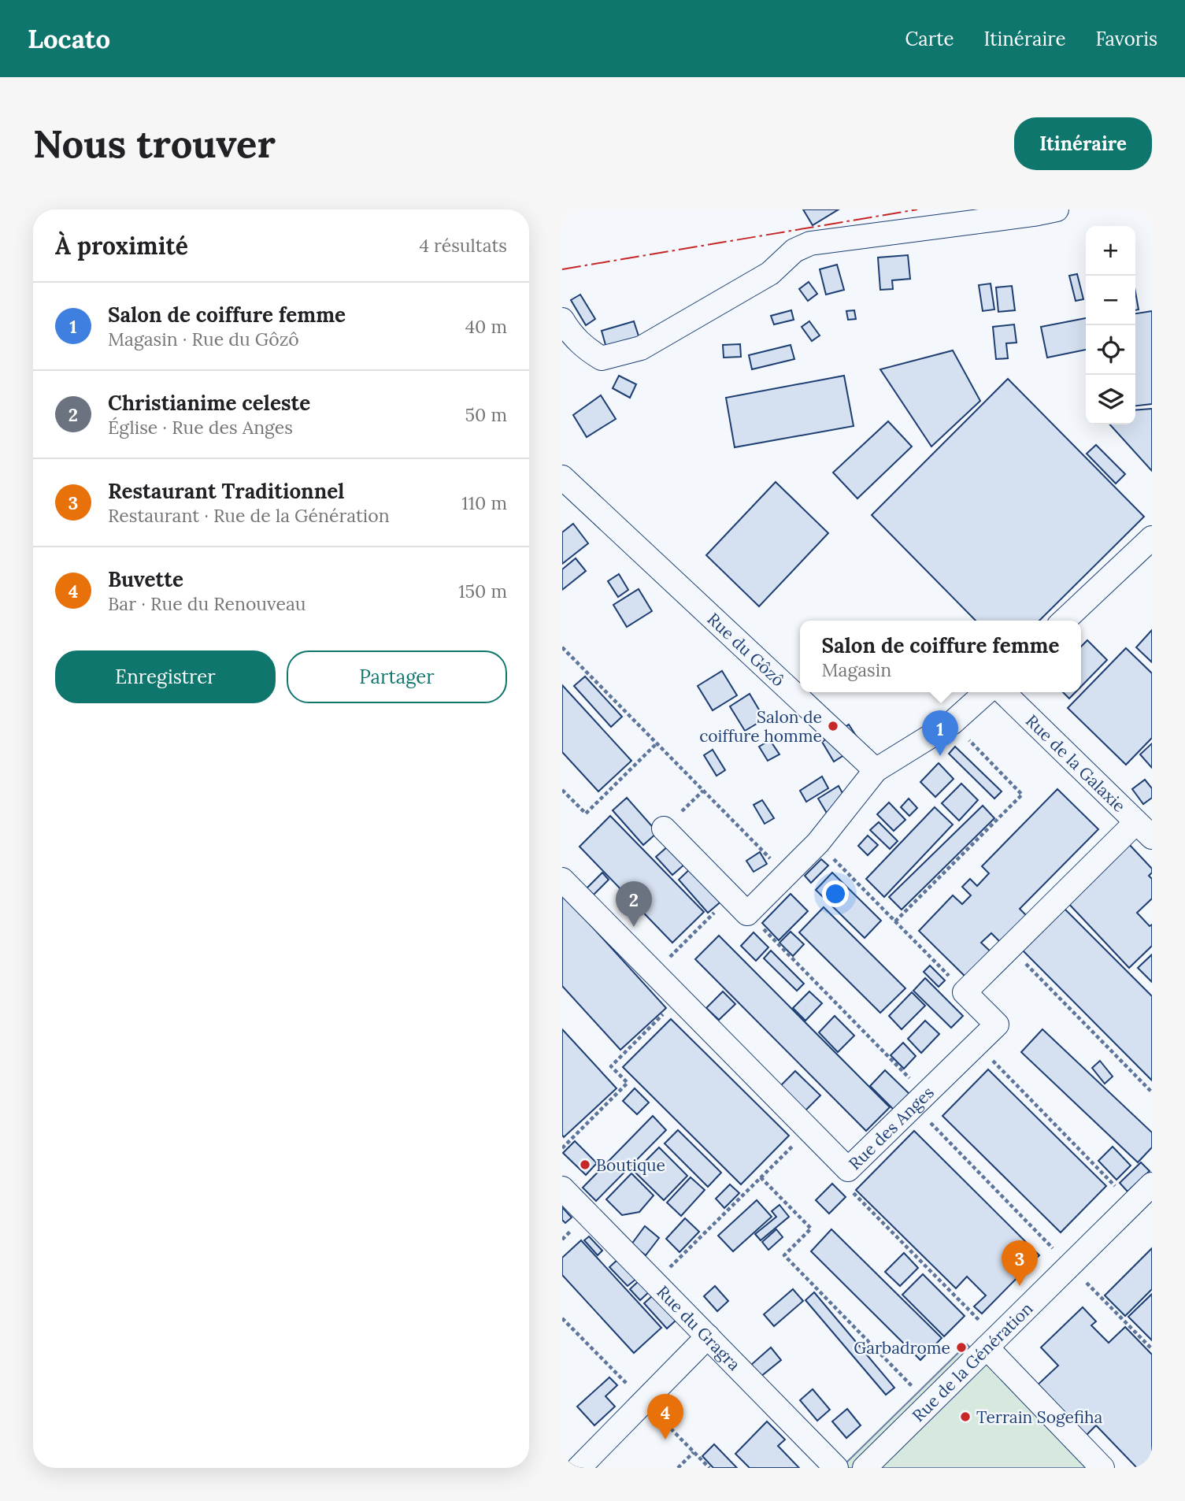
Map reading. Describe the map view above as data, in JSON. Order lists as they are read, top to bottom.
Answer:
{
  "streets": {
    "street": [
      "Rue du Gôzô",
      "Rue de la Galaxie",
      "Rue des Anges",
      "Rue du Gragra",
      "Rue de la Génération"
    ]
  },
  "places": [
    "Salon de coiffure homme",
    "Boutique",
    "Garbadrome",
    "Terrain Sogefiha"
  ],
  "page": {
    "header": "Locato",
    "nav": ["Carte", "Itinéraire", "Favoris"],
    "buttons": [
      "Itinéraire",
      ["Enregistrer", "Partager"]
    ],
    "title": "Nous trouver",
    "heading": ["À proximité", "4 résultats"],
    "map_buttons": ["+", "−"],
    "list": [
      {
        "mark": "1",
        "name": "Salon de coiffure femme",
        "note": "Magasin · Rue du Gôzô",
        "value": "40 m"
      },
      {
        "mark": "2",
        "name": "Christianime celeste",
        "note": "Église · Rue des Anges",
        "value": "50 m"
      },
      {
        "mark": "3",
        "name": "Restaurant Traditionnel",
        "note": "Restaurant · Rue de la Génération",
        "value": "110 m"
      },
      {
        "mark": "4",
        "name": "Buvette",
        "note": "Bar · Rue du Renouveau",
        "value": "150 m"
      }
    ],
    "popup": ["Salon de coiffure femme", "Magasin"],
    "pins": [
      "1",
      "2",
      "3",
      "4"
    ]
  }
}
